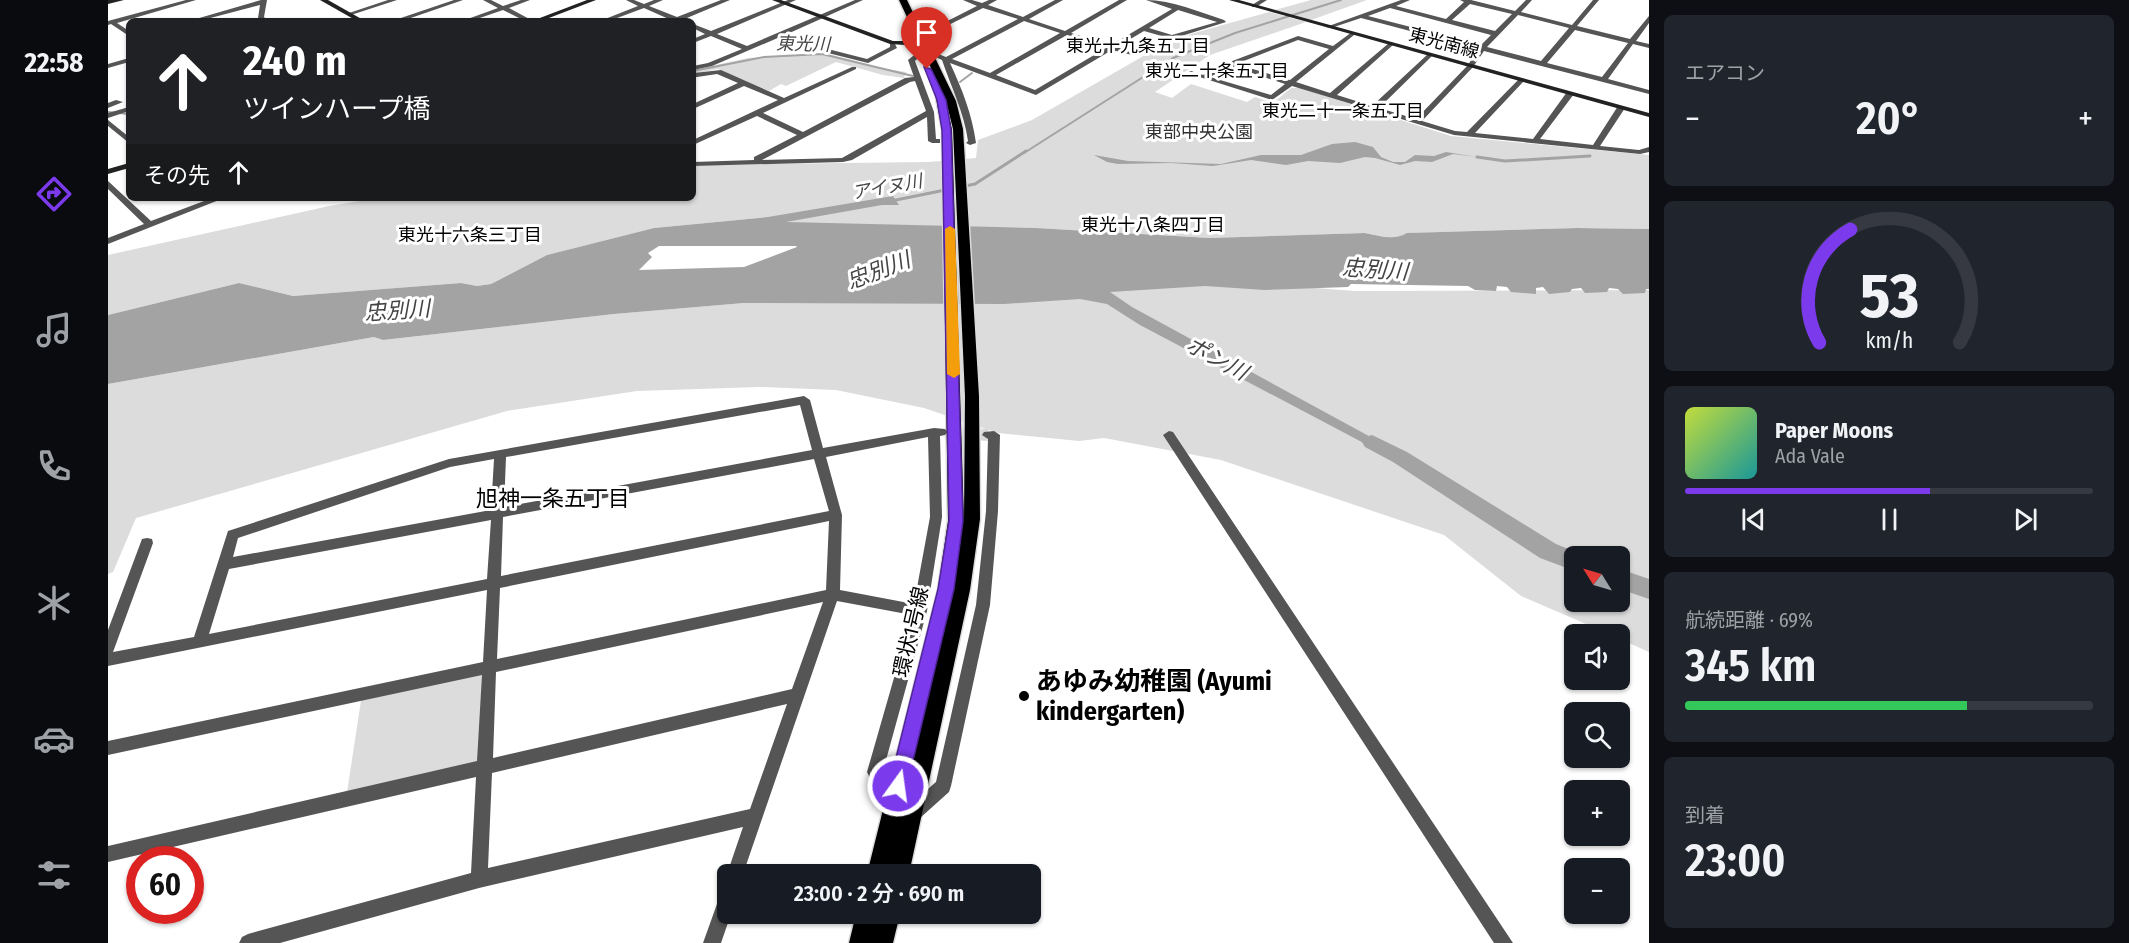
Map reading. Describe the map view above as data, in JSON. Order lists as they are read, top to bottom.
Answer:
{
  "streets": {
    "main road": ["環状1号線"],
    "street": ["東光南線"]
  },
  "districts": [
    "東光十九条五丁目",
    "東光二十条五丁目",
    "東光二十一条五丁目",
    "東光十八条四丁目",
    "東光十六条三丁目",
    "旭神一条五丁目"
  ],
  "water": [
    "東光川",
    "アイヌ川",
    "忠別川",
    "ポン川"
  ],
  "parks": ["東部中央公園"],
  "places": ["あゆみ幼稚園 (Ayumi kindergarten)"],
  "north": "top left",
  "page": {
    "tabs": "22:58",
    "tile": [
      "エアコン",
      ["航続距離 · 69%", "345 km"],
      ["到着", "23:00"]
    ],
    "turn": ["240 m", "ツインハープ橋"],
    "heat": ["−", "20°", "+"],
    "then": "その先",
    "song": ["Paper Moons", "Ada Vale"],
    "map_buttons": ["+", "−"],
    "limit": "60",
    "trip": "23:00 · 2 分 · 690 m",
    "gauge": ["53", "km/h"]
  }
}
